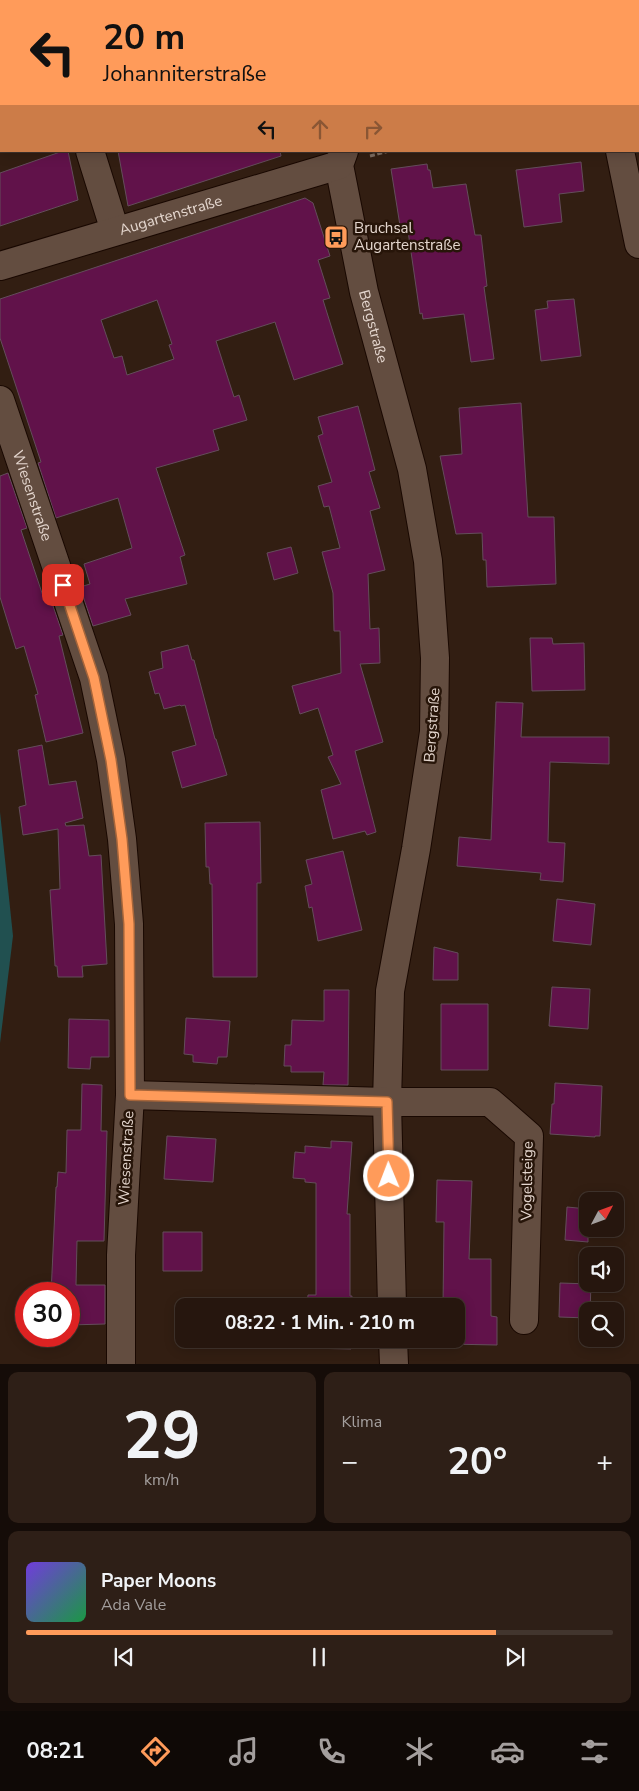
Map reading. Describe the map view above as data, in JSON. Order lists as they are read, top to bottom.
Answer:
{
  "streets": {
    "street": [
      "Augartenstraße",
      "Bergstraße",
      "Wiesenstraße",
      "Vogelsteige"
    ]
  },
  "crossings": [
    ["Augartenstraße", "Bergstraße"],
    ["Bergstraße", "Vogelsteige"]
  ],
  "places": {
    "bus stop": ["Bruchsal Augartenstraße"]
  },
  "north": "top right",
  "page": {
    "turn": ["20 m", "Johanniterstraße"],
    "limit": "30",
    "trip": "08:22 · 1 Min. · 210 m",
    "tile": [
      ["29", "km/h"],
      "Klima"
    ],
    "heat": ["−", "20°", "+"],
    "song": ["Paper Moons", "Ada Vale"],
    "tabs": "08:21"
  }
}
